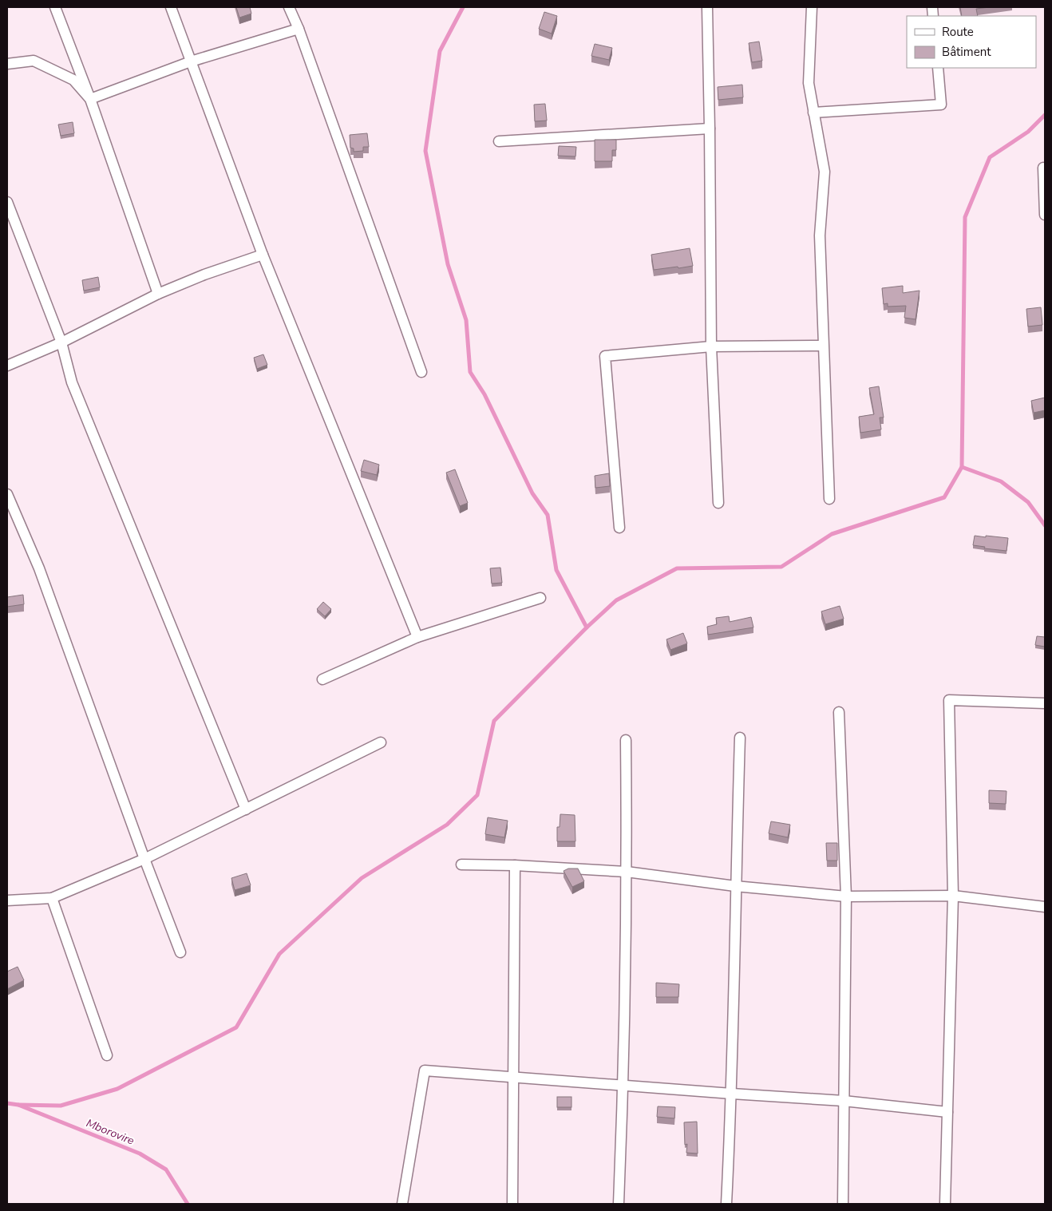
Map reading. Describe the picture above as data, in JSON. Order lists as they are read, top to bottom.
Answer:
{
  "water": ["Mborovire"],
  "legend": ["Route", "Bâtiment"]
}
